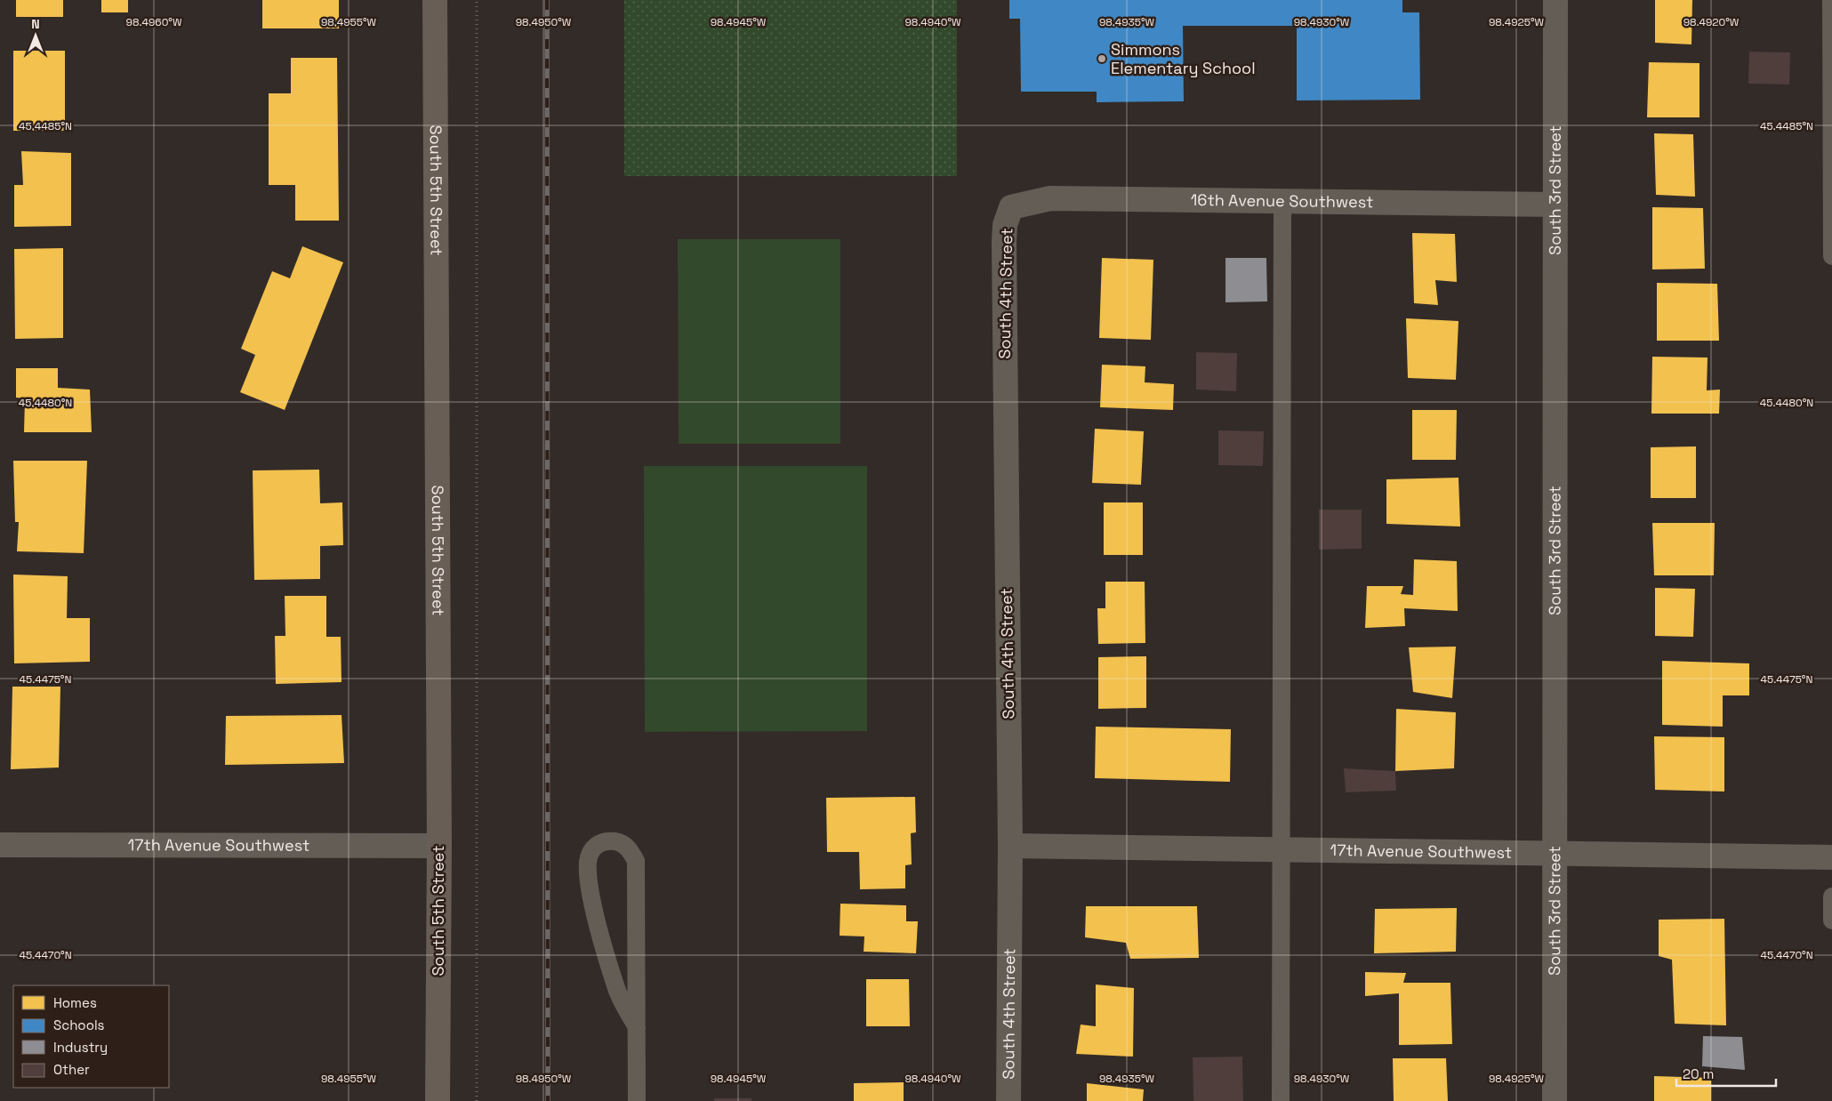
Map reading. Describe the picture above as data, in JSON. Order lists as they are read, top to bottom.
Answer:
{
  "streets": {
    "main road": ["South 5th Street"],
    "street": [
      "South 3rd Street",
      "16th Avenue Southwest",
      "South 4th Street",
      "17th Avenue Southwest"
    ]
  },
  "crossings": [
    ["South 5th Street", "17th Avenue Southwest"],
    ["South 3rd Street", "16th Avenue Southwest"],
    ["South 3rd Street", "17th Avenue Southwest"],
    ["16th Avenue Southwest", "South 4th Street"],
    ["South 4th Street", "17th Avenue Southwest"]
  ],
  "places": ["Simmons Elementary School"],
  "legend": [
    "Homes",
    "Schools",
    "Industry",
    "Other"
  ],
  "scale_bar": "20 m",
  "north": "top",
  "coordinates": [
    "98.4960°W",
    "98.4955°W",
    "98.4950°W",
    "98.4945°W",
    "98.4940°W",
    "98.4935°W",
    "98.4930°W",
    "98.4925°W",
    "98.4920°W",
    "45.4485°N",
    "45.4480°N",
    "45.4475°N",
    "45.4470°N"
  ]
}
